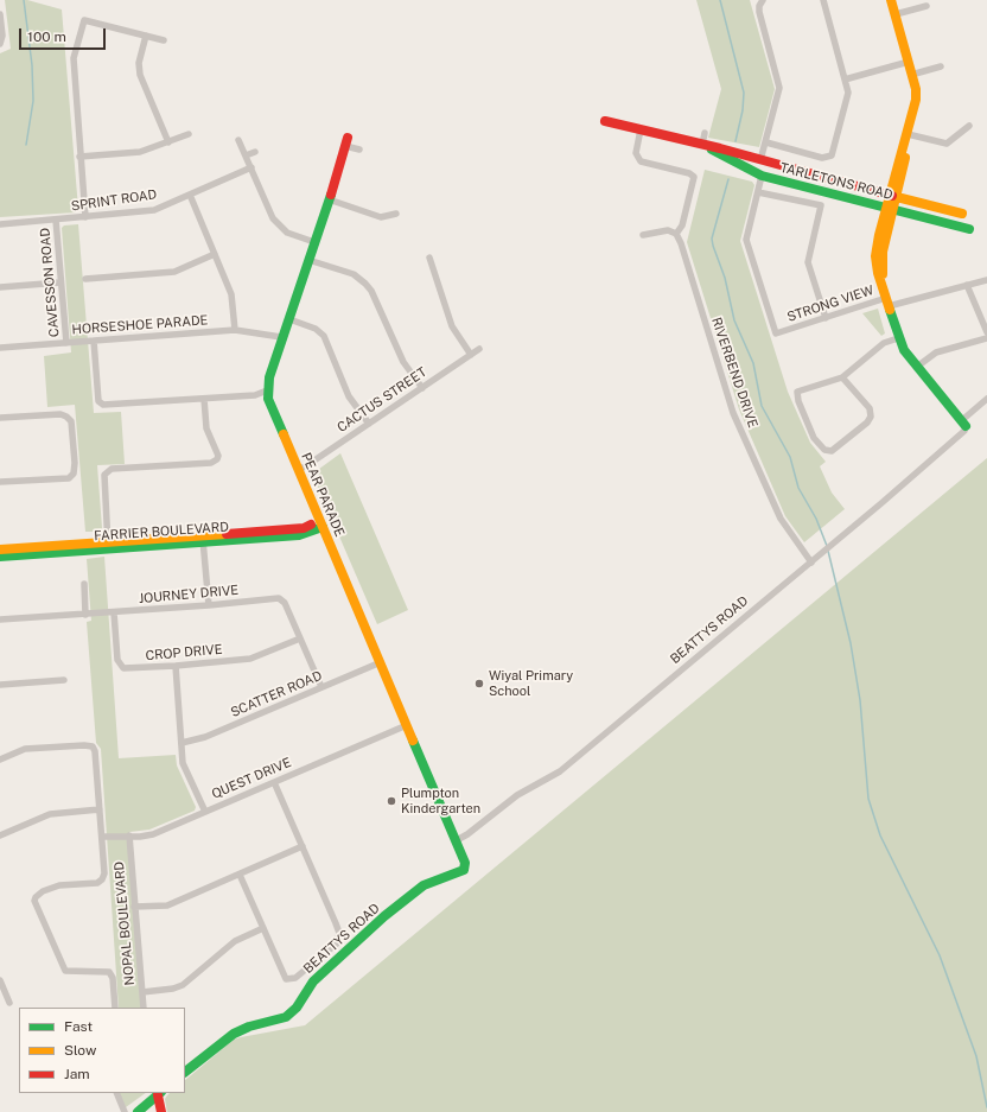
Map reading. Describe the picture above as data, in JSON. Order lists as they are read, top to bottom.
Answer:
{
  "streets": {
    "street": [
      "TARLETONS ROAD",
      "SPRINT ROAD",
      "CAVESSON ROAD",
      "STRONG VIEW",
      "HORSESHOE PARADE",
      "RIVERBEND DRIVE",
      "CACTUS STREET",
      "PEAR PARADE",
      "FARRIER BOULEVARD",
      "JOURNEY DRIVE",
      "BEATTYS ROAD",
      "CROP DRIVE",
      "SCATTER ROAD",
      "QUEST DRIVE",
      "NOPAL BOULEVARD"
    ]
  },
  "crossings": [
    ["TARLETONS ROAD", "STRONG VIEW"],
    ["SPRINT ROAD", "CAVESSON ROAD"],
    ["CAVESSON ROAD", "HORSESHOE PARADE"],
    ["RIVERBEND DRIVE", "BEATTYS ROAD"],
    ["CACTUS STREET", "PEAR PARADE"],
    ["PEAR PARADE", "FARRIER BOULEVARD"],
    ["PEAR PARADE", "BEATTYS ROAD"],
    ["PEAR PARADE", "SCATTER ROAD"],
    ["PEAR PARADE", "QUEST DRIVE"],
    ["JOURNEY DRIVE", "CROP DRIVE"],
    ["JOURNEY DRIVE", "SCATTER ROAD"],
    ["QUEST DRIVE", "NOPAL BOULEVARD"]
  ],
  "places": ["Wiyal Primary School", "Plumpton Kindergarten"],
  "legend": ["Fast", "Slow", "Jam"],
  "scale_bar": "100 m"
}
